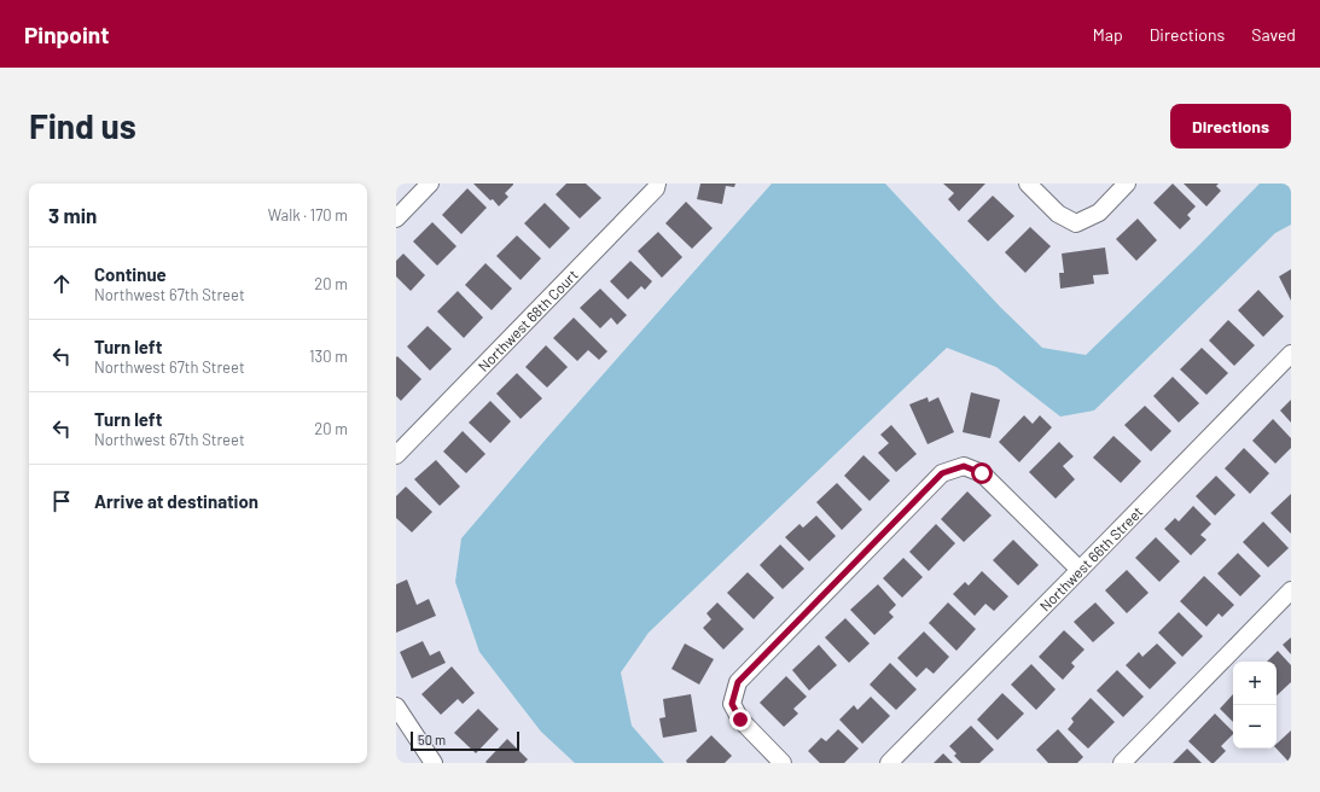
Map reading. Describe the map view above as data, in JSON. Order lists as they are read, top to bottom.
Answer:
{
  "streets": {
    "street": ["Northwest 68th Court", "Northwest 66th Street"]
  },
  "scale_bar": "50 m",
  "page": {
    "header": "Pinpoint",
    "nav": ["Map", "Directions", "Saved"],
    "buttons": "Directions",
    "title": "Find us",
    "heading": ["3 min", "Walk · 170 m"],
    "list": [
      ["Continue", "Northwest 67th Street", "20 m"],
      ["Turn left", "Northwest 67th Street", "130 m"],
      ["Turn left", "Northwest 67th Street", "20 m"],
      "Arrive at destination"
    ],
    "map_buttons": ["+", "−"],
    "scale": "50 m"
  }
}
